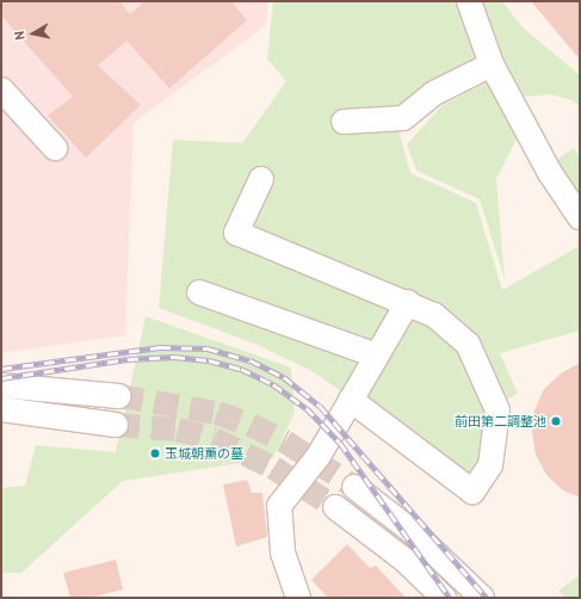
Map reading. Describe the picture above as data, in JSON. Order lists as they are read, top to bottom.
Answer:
{
  "places": ["前田第二調整池", "玉城朝薫の墓"],
  "north": "left"
}
